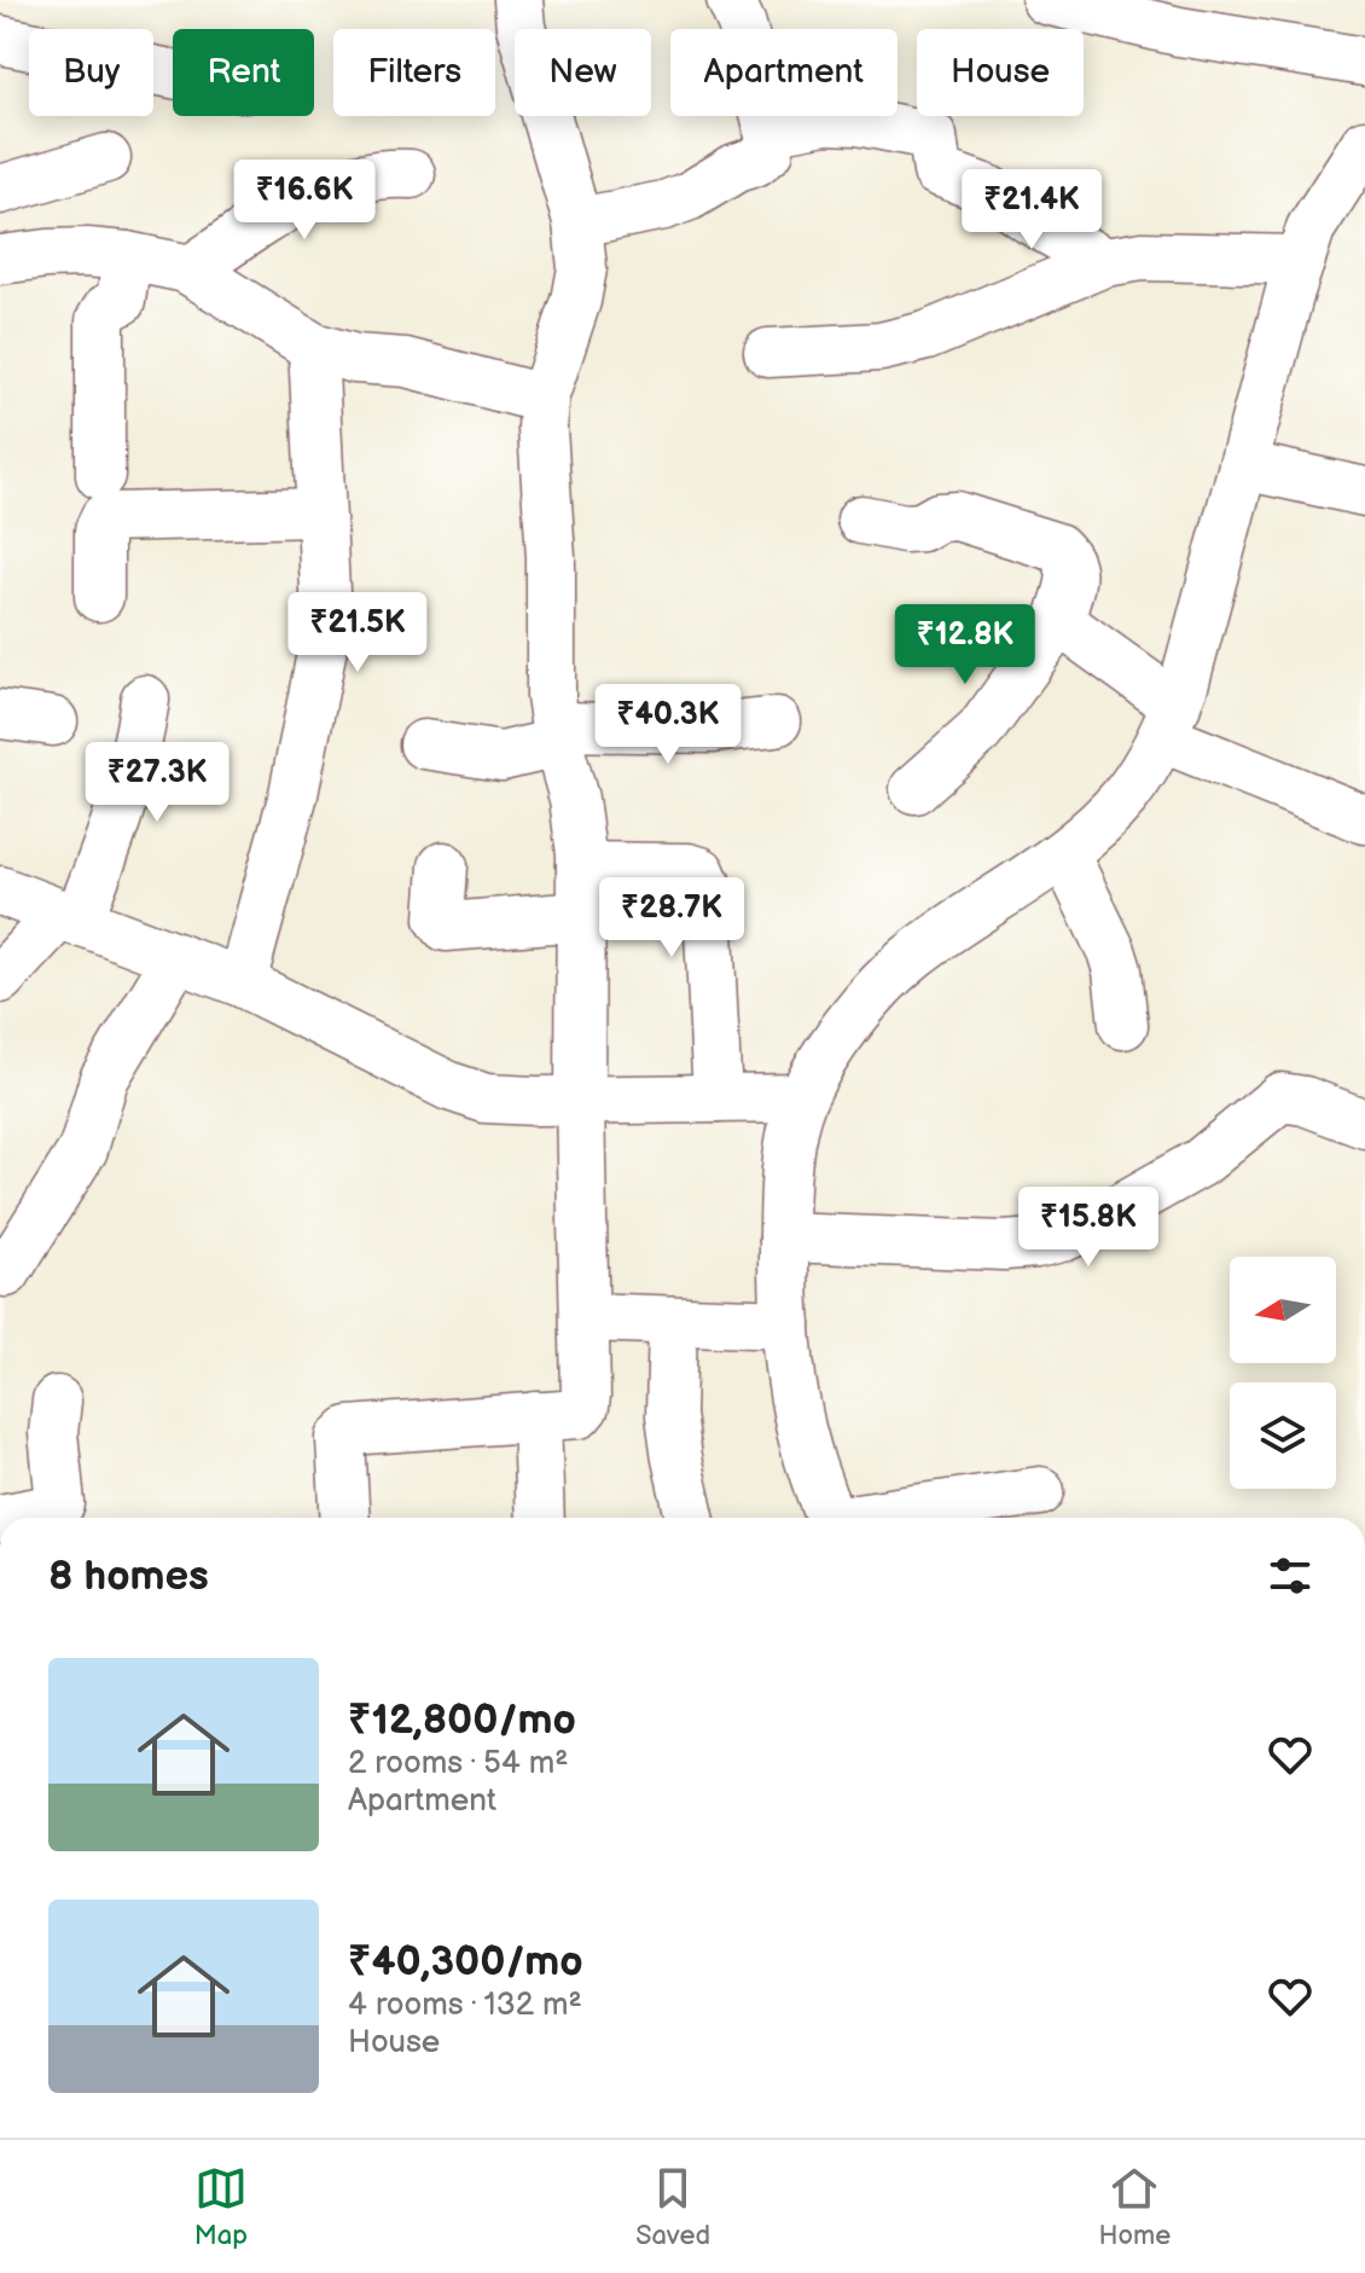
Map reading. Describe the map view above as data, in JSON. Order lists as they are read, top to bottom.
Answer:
{
  "north": "left",
  "page": {
    "chip": [
      "Buy",
      "Rent",
      "Filters",
      "New",
      "Apartment",
      "House"
    ],
    "price": [
      "₹16.6K",
      "₹21.4K",
      "₹21.5K",
      "₹12.8K",
      "₹40.3K",
      "₹27.3K",
      "₹28.7K",
      "₹15.8K"
    ],
    "heading": "8 homes",
    "list": [
      {
        "name": "₹12,800/mo",
        "note": "2 rooms · 54 m² · Apartment"
      },
      {
        "name": "₹40,300/mo",
        "note": "4 rooms · 132 m² · House"
      }
    ],
    "tabs": ["Map", "Saved", "Home"]
  }
}
